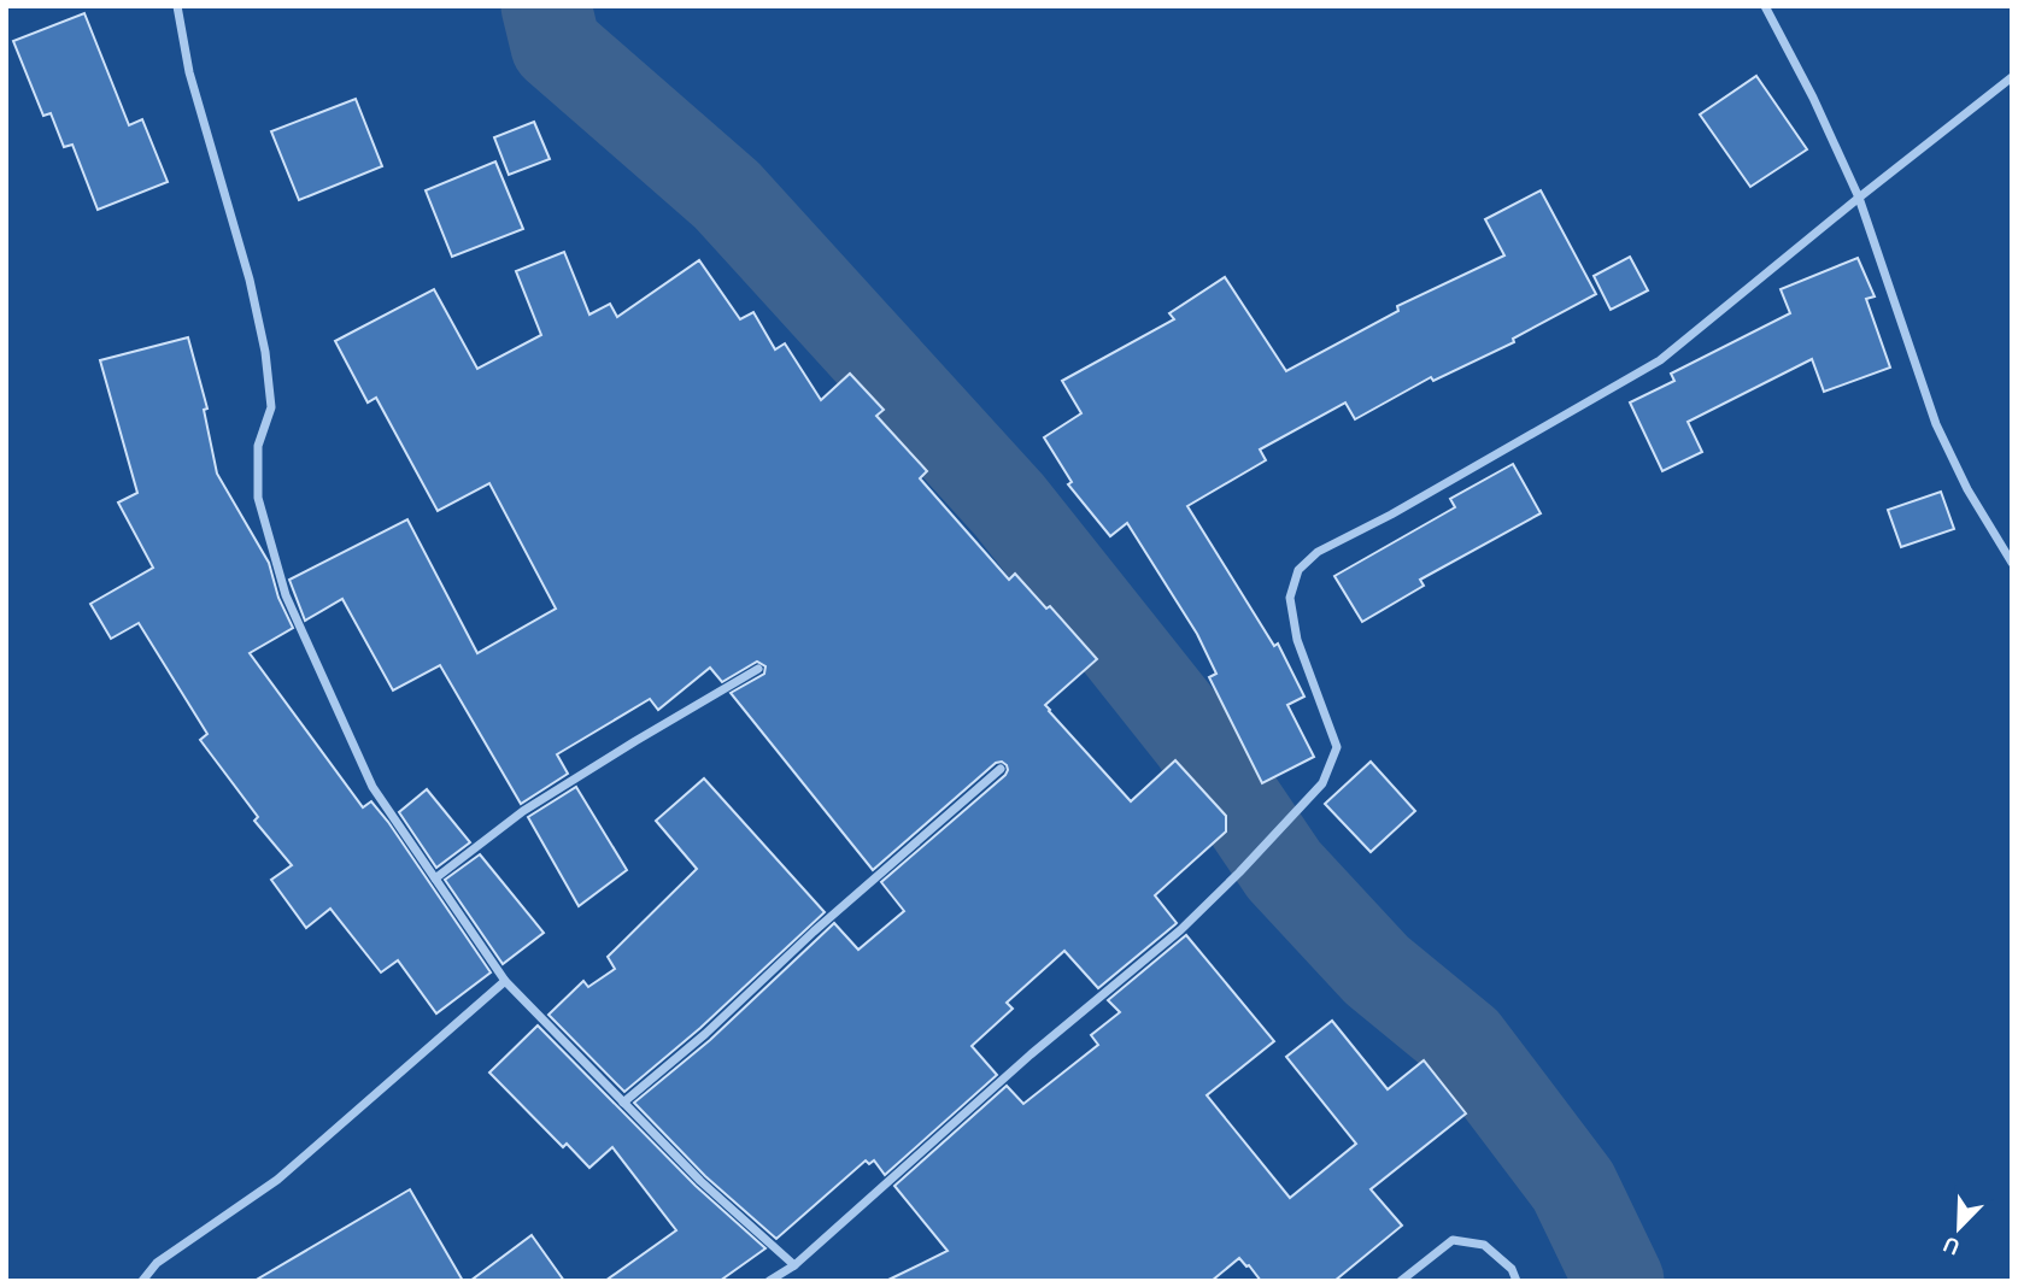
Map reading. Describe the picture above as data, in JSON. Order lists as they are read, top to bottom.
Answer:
{
  "north": "bottom left"
}
